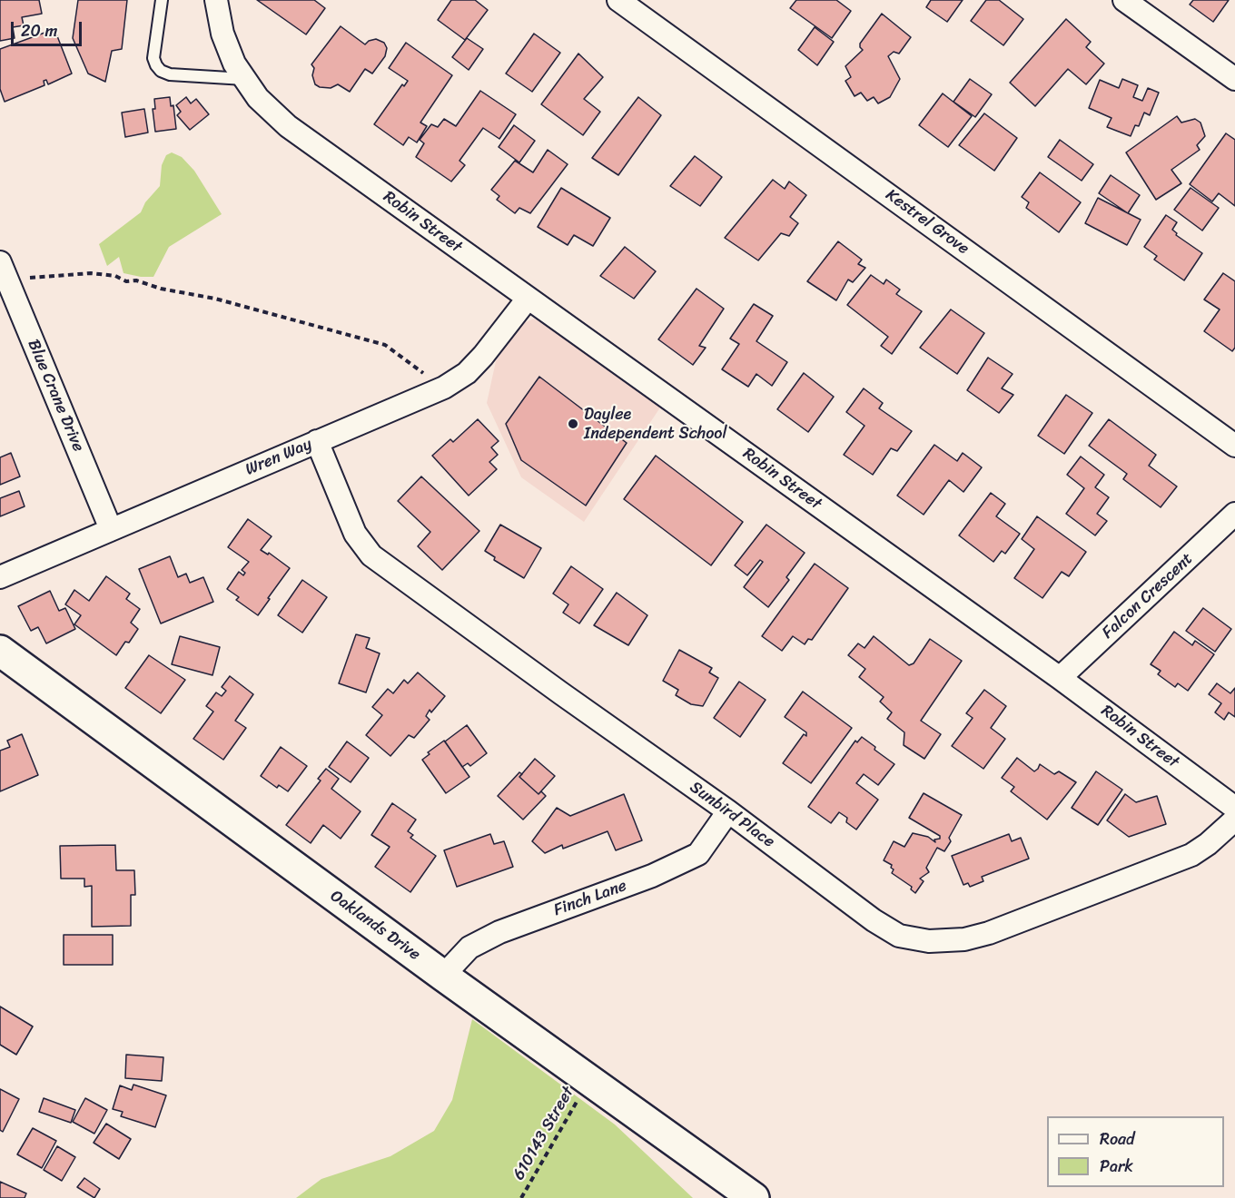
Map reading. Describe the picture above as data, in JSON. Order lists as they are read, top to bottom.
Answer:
{
  "streets": {
    "street": [
      "Robin Street",
      "Kestrel Grove",
      "Blue Crane Drive",
      "Wren Way",
      "Falcon Crescent",
      "Sunbird Place",
      "Finch Lane",
      "Oaklands Drive"
    ],
    "path": ["610143 Street"]
  },
  "crossings": [
    ["Robin Street", "Wren Way"],
    ["Robin Street", "Falcon Crescent"],
    ["Blue Crane Drive", "Wren Way"],
    ["Wren Way", "Sunbird Place"],
    ["Sunbird Place", "Finch Lane"],
    ["Finch Lane", "Oaklands Drive"],
    ["Oaklands Drive", "610143 Street"]
  ],
  "places": ["Daylee Independent School"],
  "legend": ["Road", "Park"],
  "scale_bar": "20 m"
}
